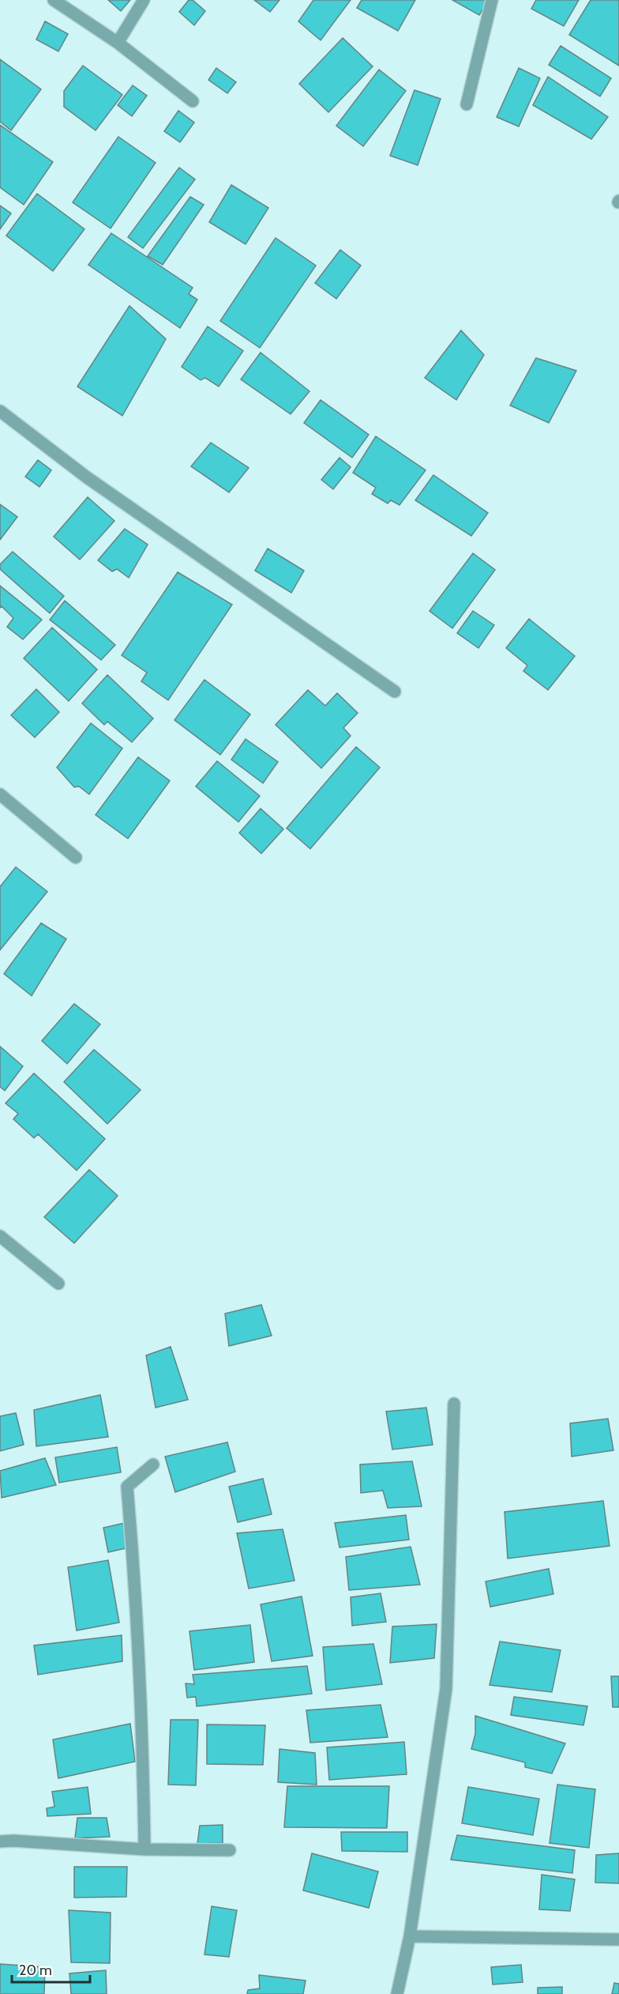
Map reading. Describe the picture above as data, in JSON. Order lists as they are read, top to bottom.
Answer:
{
  "scale_bar": "20 m"
}
